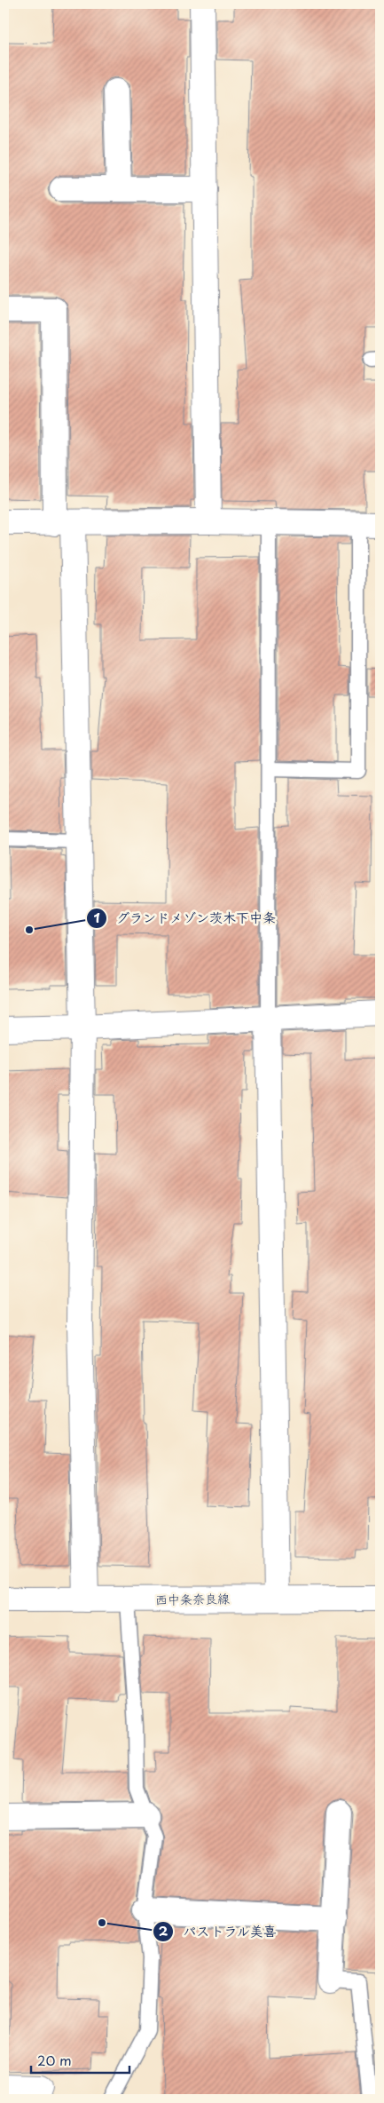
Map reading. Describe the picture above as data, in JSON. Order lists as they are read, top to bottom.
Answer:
{
  "streets": {
    "street": ["西中条奈良線"]
  },
  "places": ["グランドメゾン茨木下中条", "パストラル美喜"],
  "scale_bar": "20 m"
}
